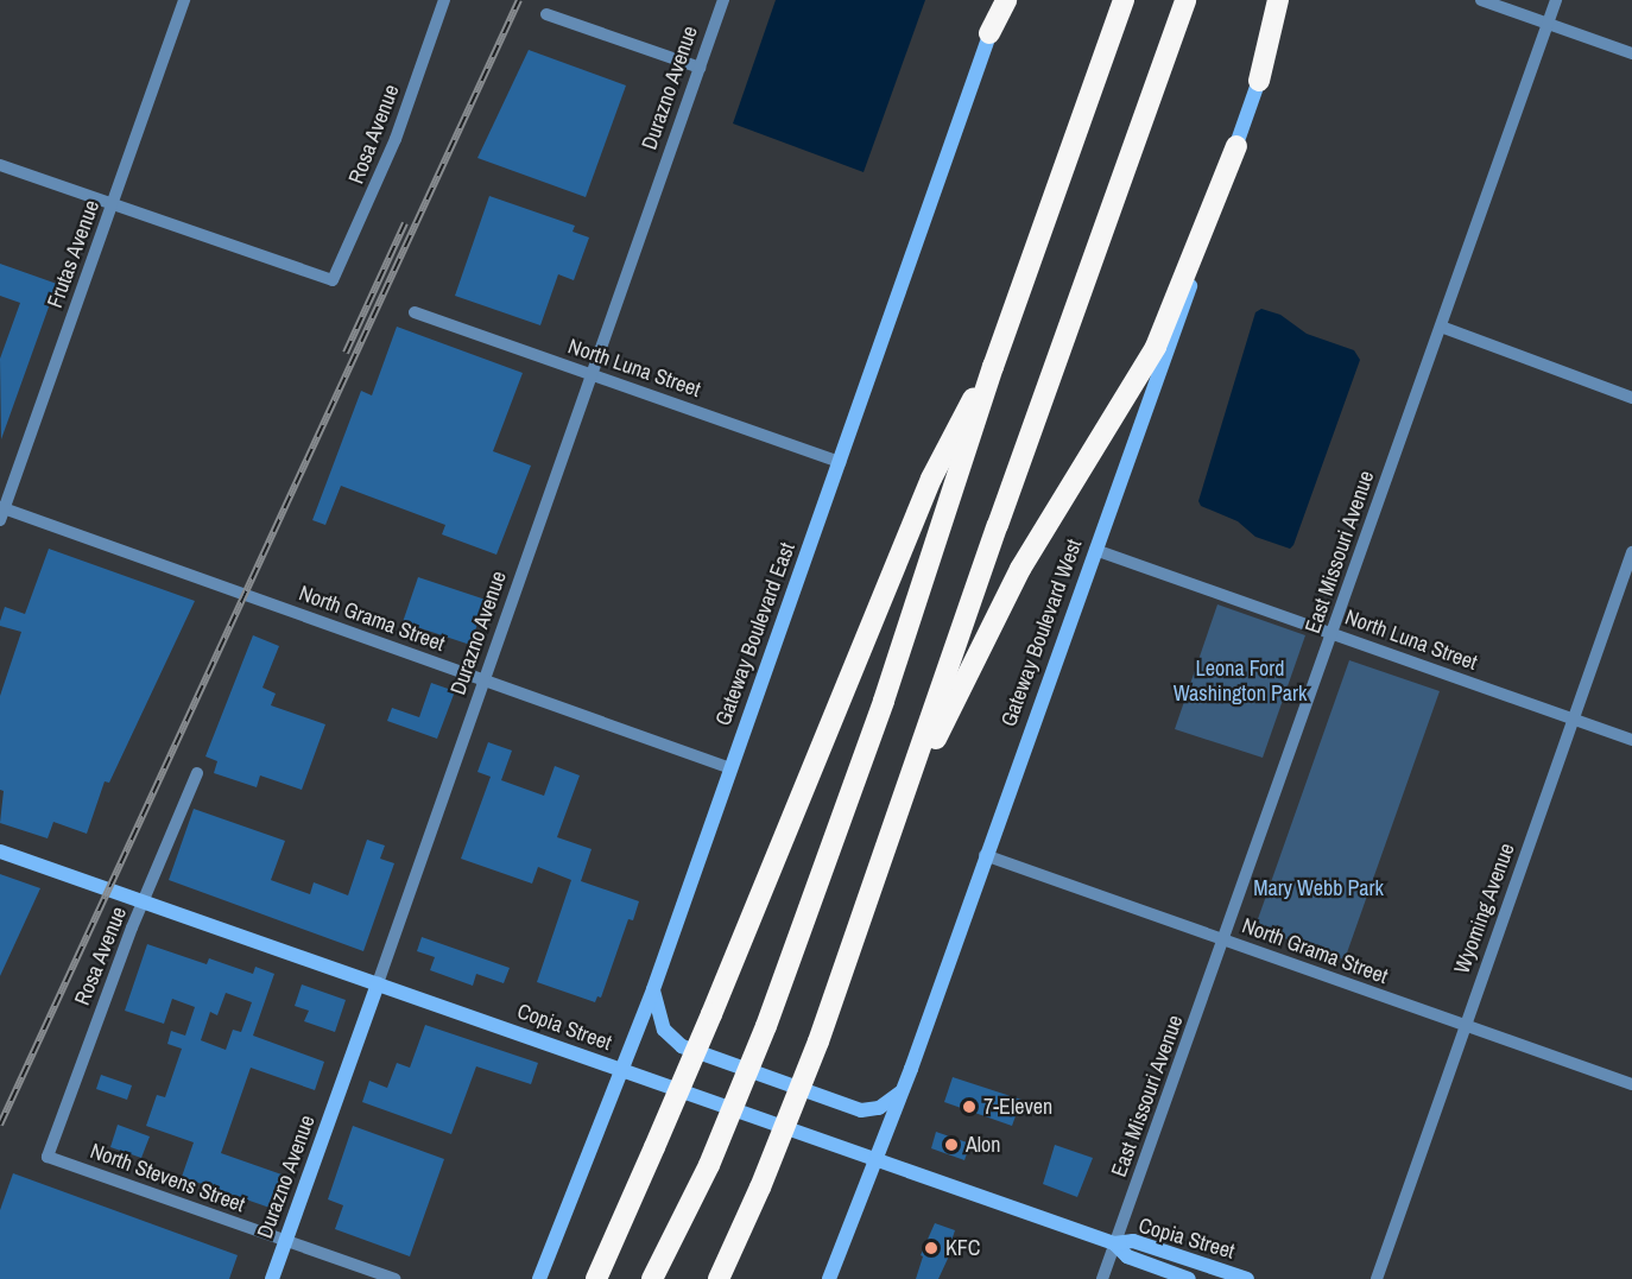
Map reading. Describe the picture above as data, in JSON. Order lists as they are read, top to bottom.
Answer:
{
  "streets": {
    "main road": [
      "Durazno Avenue",
      "Gateway Boulevard West",
      "Gateway Boulevard East",
      "Copia Street"
    ],
    "street": [
      "Rosa Avenue",
      "Frutas Avenue",
      "North Luna Street",
      "East Missouri Avenue",
      "North Grama Street",
      "Wyoming Avenue",
      "North Stevens Street"
    ]
  },
  "crossings": [
    ["Durazno Avenue", "North Luna Street"],
    ["Durazno Avenue", "North Grama Street"],
    ["Durazno Avenue", "Copia Street"],
    ["Durazno Avenue", "North Stevens Street"],
    ["Rosa Avenue", "Frutas Avenue"],
    ["Rosa Avenue", "Copia Street"],
    ["Rosa Avenue", "North Stevens Street"],
    ["Frutas Avenue", "North Grama Street"],
    ["North Luna Street", "East Missouri Avenue"],
    ["North Luna Street", "Gateway Boulevard West"],
    ["North Luna Street", "Gateway Boulevard East"],
    ["North Luna Street", "Wyoming Avenue"],
    ["East Missouri Avenue", "North Grama Street"],
    ["East Missouri Avenue", "Copia Street"],
    ["North Grama Street", "Gateway Boulevard West"],
    ["North Grama Street", "Gateway Boulevard East"],
    ["North Grama Street", "Wyoming Avenue"],
    ["Gateway Boulevard West", "Copia Street"],
    ["Gateway Boulevard East", "Copia Street"]
  ],
  "parks": ["Leona Ford Washington Park", "Mary Webb Park"],
  "places": ["7-Eleven", "Alon", "KFC"]
}
